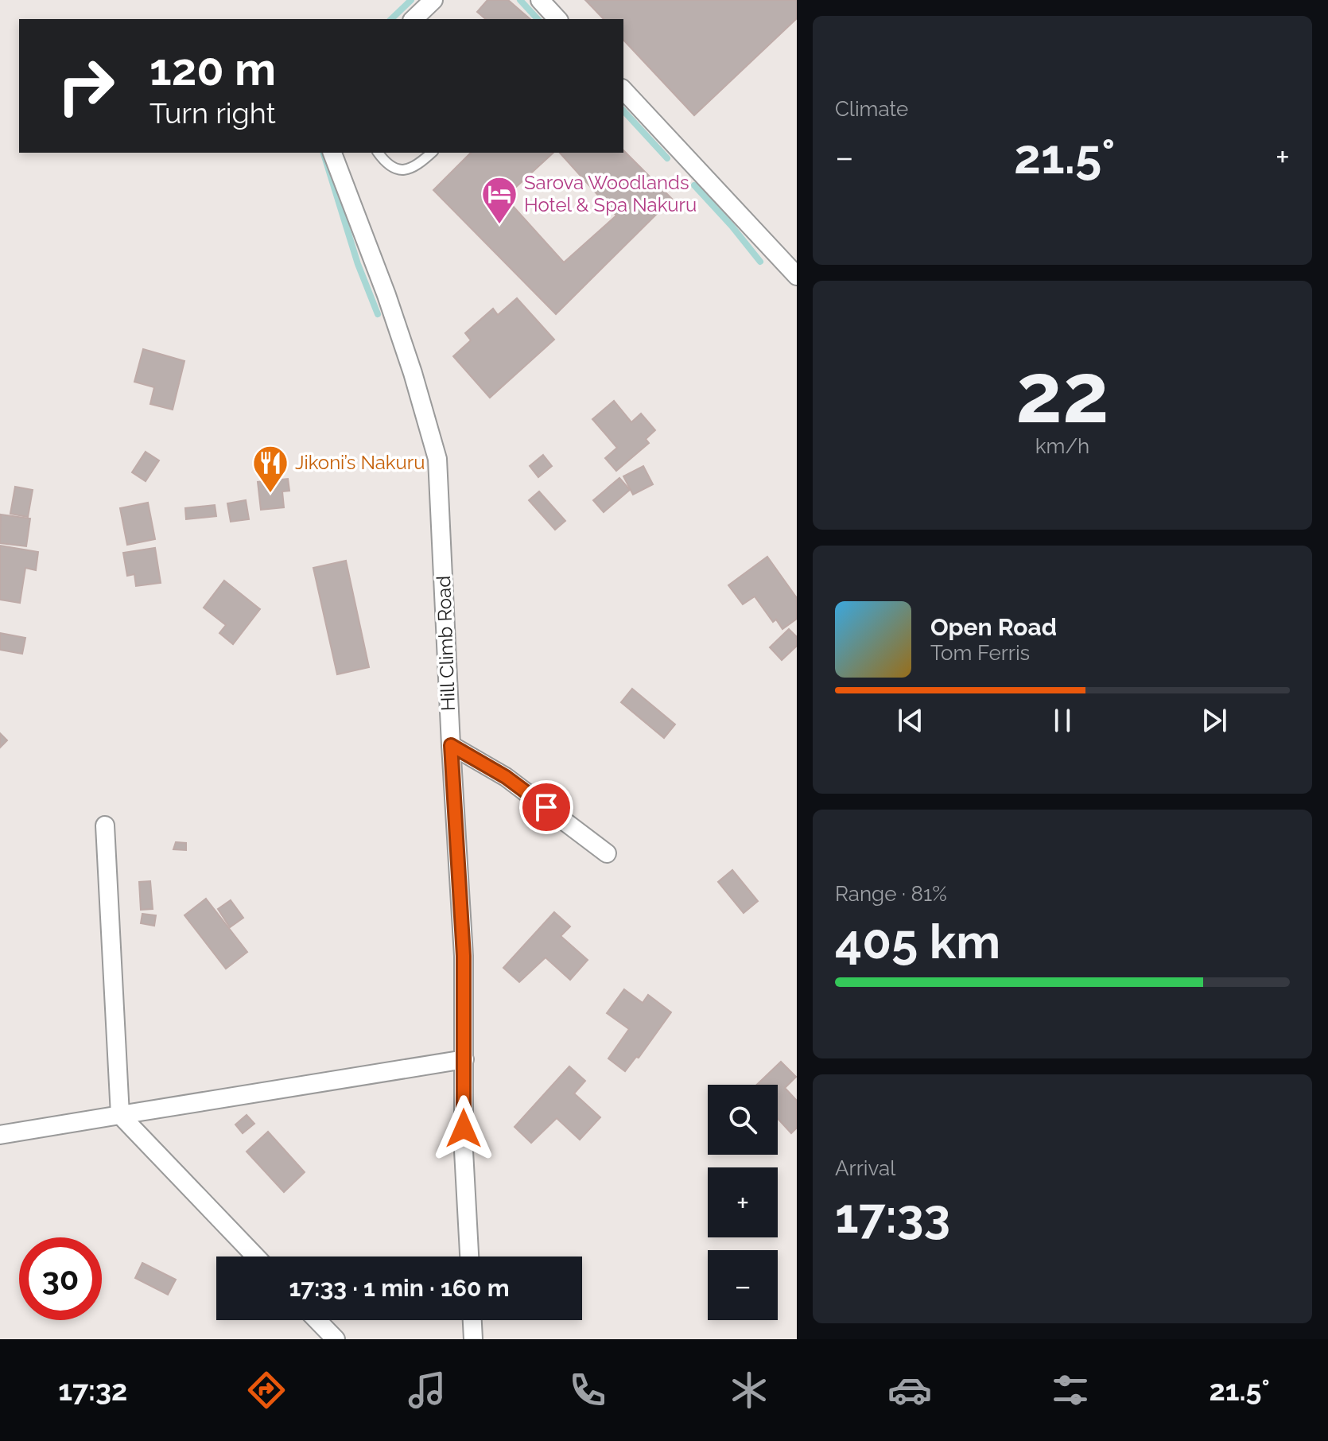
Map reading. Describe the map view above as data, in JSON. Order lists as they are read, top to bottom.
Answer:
{
  "streets": {
    "street": ["Hill Climb Road"]
  },
  "places": {
    "hotel": ["Sarova Woodlands Hotel & Spa Nakuru"],
    "restaurant": ["Jikoni’s Nakuru"]
  },
  "page": {
    "tile": [
      "Climate",
      ["22", "km/h"],
      ["Range · 81%", "405 km"],
      ["Arrival", "17:33"]
    ],
    "turn": ["120 m", "Turn right"],
    "heat": ["−", "21.5°", "+"],
    "song": ["Open Road", "Tom Ferris"],
    "map_buttons": ["+", "−"],
    "limit": "30",
    "trip": "17:33 · 1 min · 160 m",
    "tabs": ["17:32", "21.5°"]
  }
}
